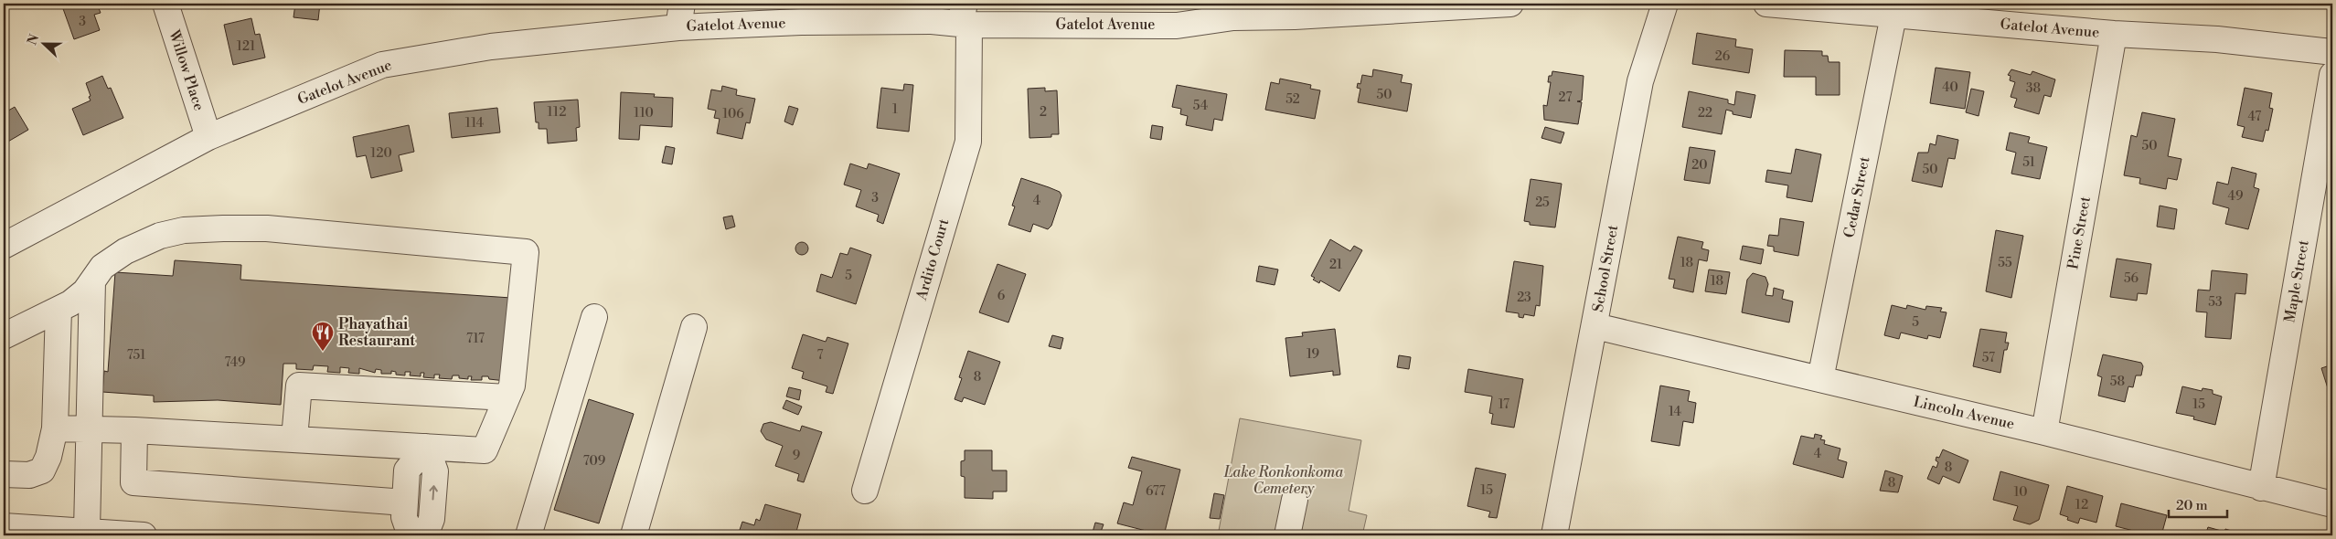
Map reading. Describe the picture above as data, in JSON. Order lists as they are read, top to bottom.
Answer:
{
  "streets": {
    "street": [
      "Gatelot Avenue",
      "Willow Place",
      "Cedar Street",
      "Pine Street",
      "Ardito Court",
      "School Street",
      "Maple Street",
      "Lincoln Avenue"
    ]
  },
  "crossings": [
    ["Gatelot Avenue", "Willow Place"],
    ["Gatelot Avenue", "Cedar Street"],
    ["Gatelot Avenue", "Pine Street"],
    ["Gatelot Avenue", "Ardito Court"],
    ["Cedar Street", "Lincoln Avenue"],
    ["Pine Street", "Lincoln Avenue"],
    ["School Street", "Lincoln Avenue"],
    ["Maple Street", "Lincoln Avenue"]
  ],
  "parks": ["Lake Ronkonkoma Cemetery"],
  "places": {
    "restaurant": ["Phayathai Restaurant"]
  },
  "house_numbers": [
    "3",
    "121",
    "26",
    "40",
    "38",
    "50",
    "27",
    "52",
    "54",
    "1",
    "112",
    "2",
    "110",
    "22",
    "106",
    "47",
    "114",
    "50",
    "120",
    "51",
    "20",
    "50",
    "49",
    "3",
    "4",
    "25",
    "18",
    "55",
    "21",
    "5",
    "56",
    "18",
    "6",
    "23",
    "53",
    "5",
    "717",
    "19",
    "751",
    "7",
    "57",
    "749",
    "8",
    "58",
    "17",
    "15",
    "14",
    "4",
    "9",
    "709",
    "8",
    "8",
    "15",
    "677",
    "10",
    "12"
  ],
  "scale_bar": "20 m",
  "north": "left"
}
